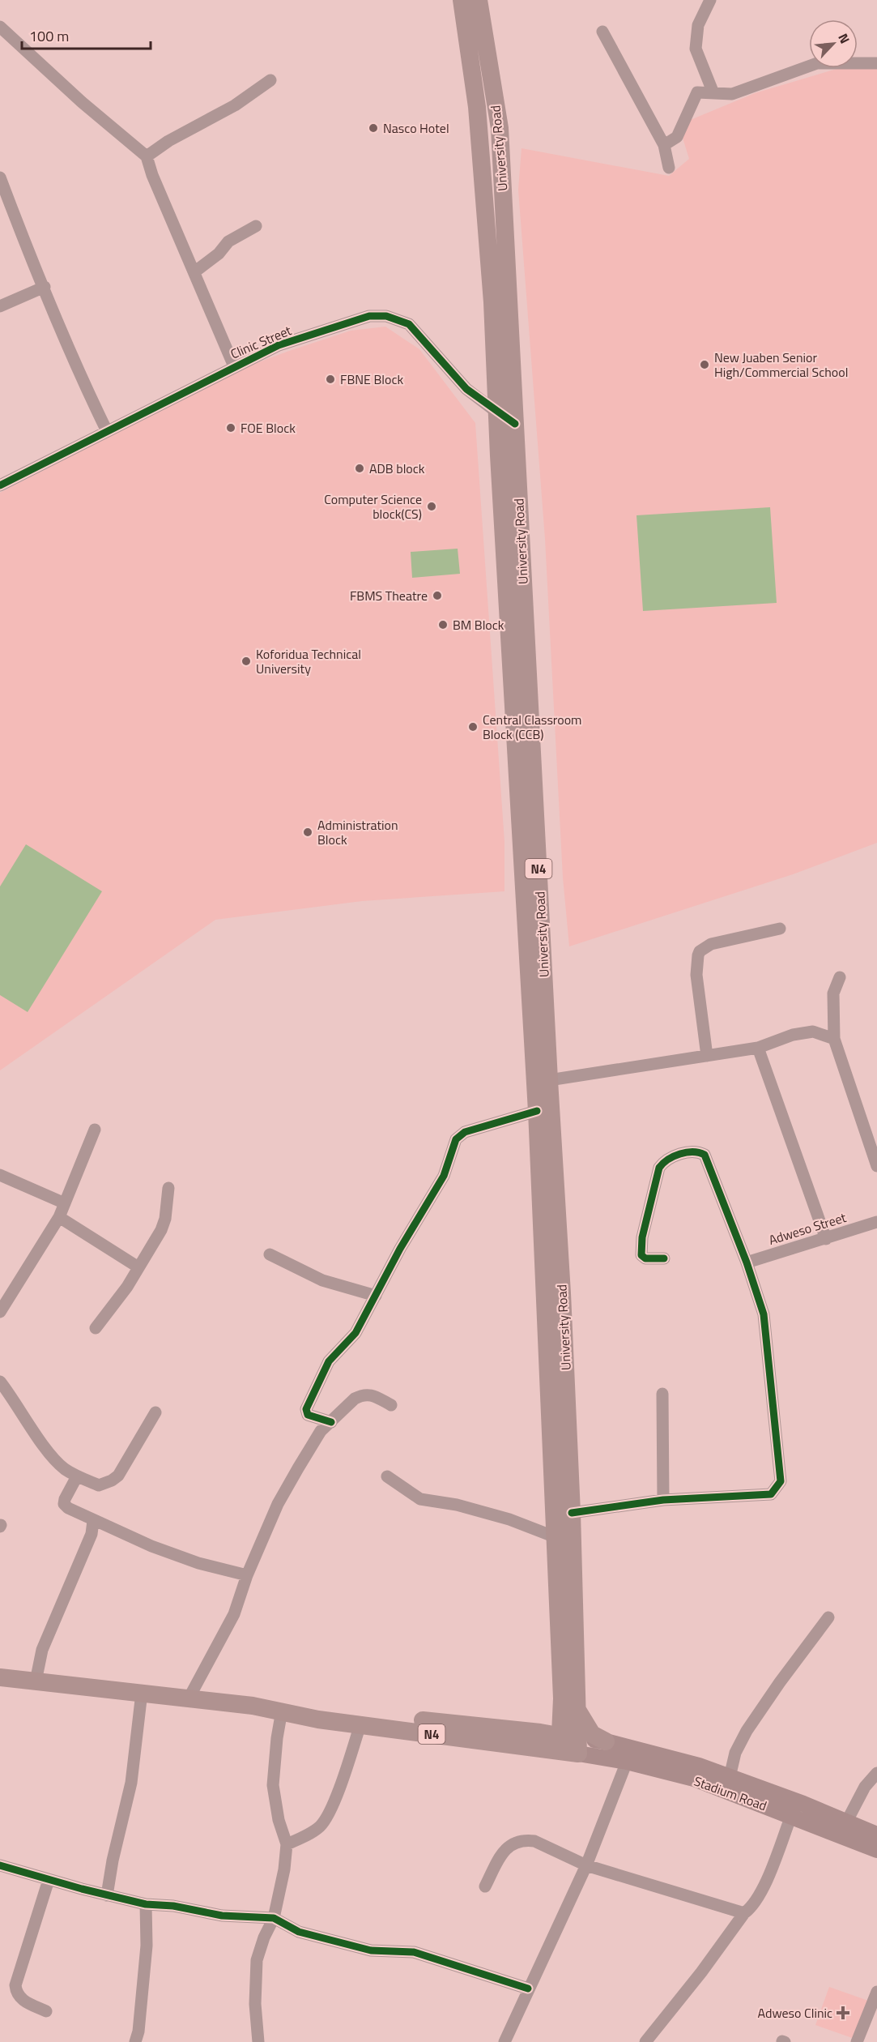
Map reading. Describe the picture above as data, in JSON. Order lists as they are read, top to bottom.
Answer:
{
  "streets": {
    "highway": ["University Road", "N4"],
    "main road": ["Stadium Road"],
    "street": ["Clinic Street", "Adweso Street"]
  },
  "crossings": [
    ["University Road", "Clinic Street"],
    ["University Road", "N4"],
    ["University Road", "Stadium Road"],
    ["N4", "Stadium Road"]
  ],
  "places": {
    "other": [
      "Nasco Hotel",
      "New Juaben Senior High/Commercial School",
      "FBNE Block",
      "FOE Block",
      "ADB block",
      "Computer Science block(CS)",
      "FBMS Theatre",
      "BM Block",
      "Koforidua Technical University",
      "Central Classroom Block (CCB)",
      "Administration Block"
    ],
    "health": ["Adweso Clinic"]
  },
  "scale_bar": "100 m",
  "north": "top right"
}
